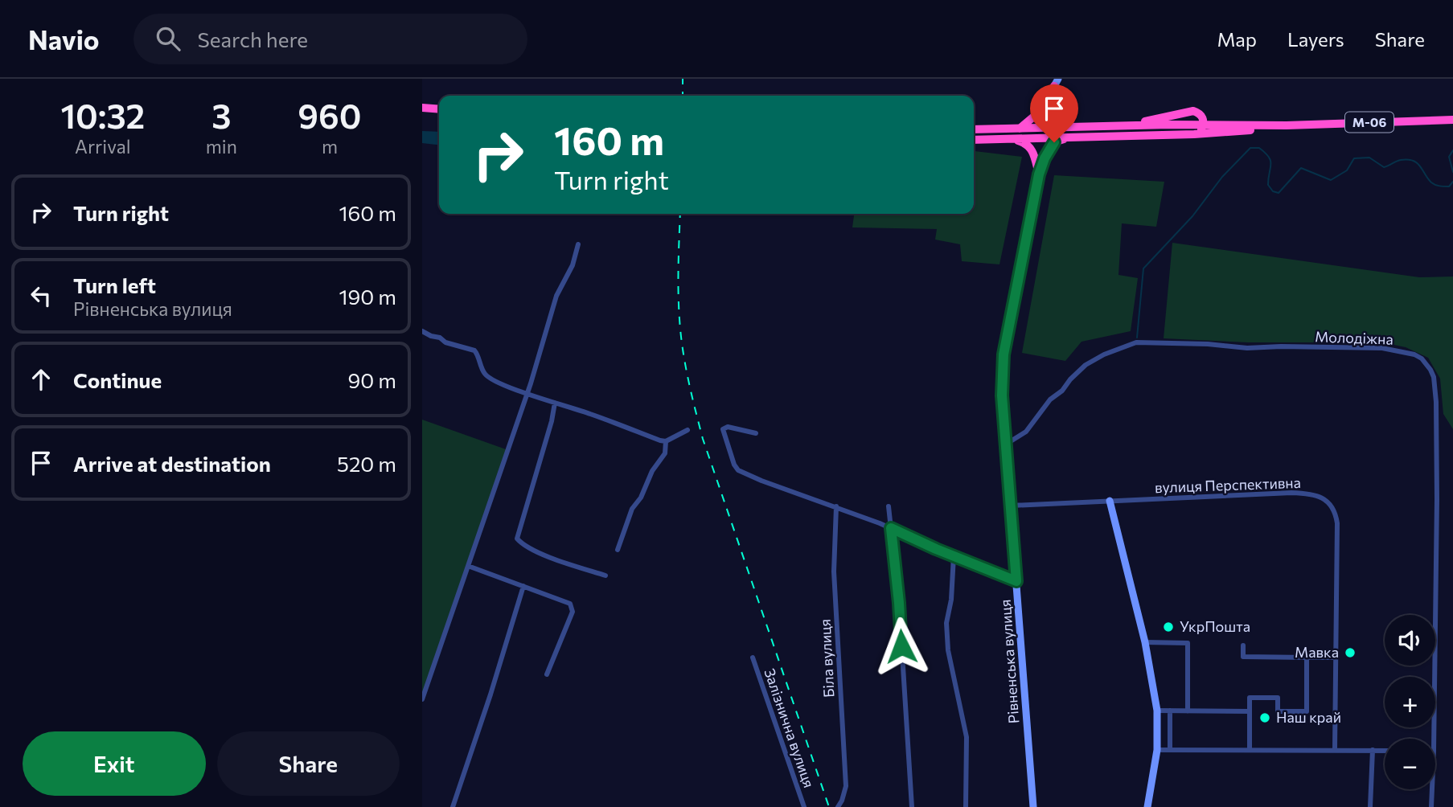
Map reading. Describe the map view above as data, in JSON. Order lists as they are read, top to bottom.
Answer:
{
  "streets": {
    "highway": ["М-06"],
    "main road": ["Рівненська вулиця"],
    "street": [
      "Молодіжна",
      "вулиця Перспективна",
      "Біла вулиця",
      "Залізнична вулиця"
    ]
  },
  "crossings": [
    ["Молодіжна", "Рівненська вулиця"],
    ["вулиця Перспективна", "Рівненська вулиця"]
  ],
  "places": ["УкрПошта", "Мавка", "Наш край"],
  "page": {
    "header": "Navio",
    "search": "Search here",
    "nav": ["Map", "Layers", "Share"],
    "eta": [
      "10:32",
      "Arrival",
      "3",
      "min",
      "960",
      "m"
    ],
    "turn": ["160 m", "Turn right"],
    "list": [
      {
        "name": "Turn right",
        "value": "160 m"
      },
      {
        "name": "Turn left",
        "note": "Рівненська вулиця",
        "value": "190 m"
      },
      {
        "name": "Continue",
        "value": "90 m"
      },
      {
        "name": "Arrive at destination",
        "value": "520 m"
      }
    ],
    "map_buttons": ["+", "−"],
    "buttons": ["Exit", "Share"]
  }
}
